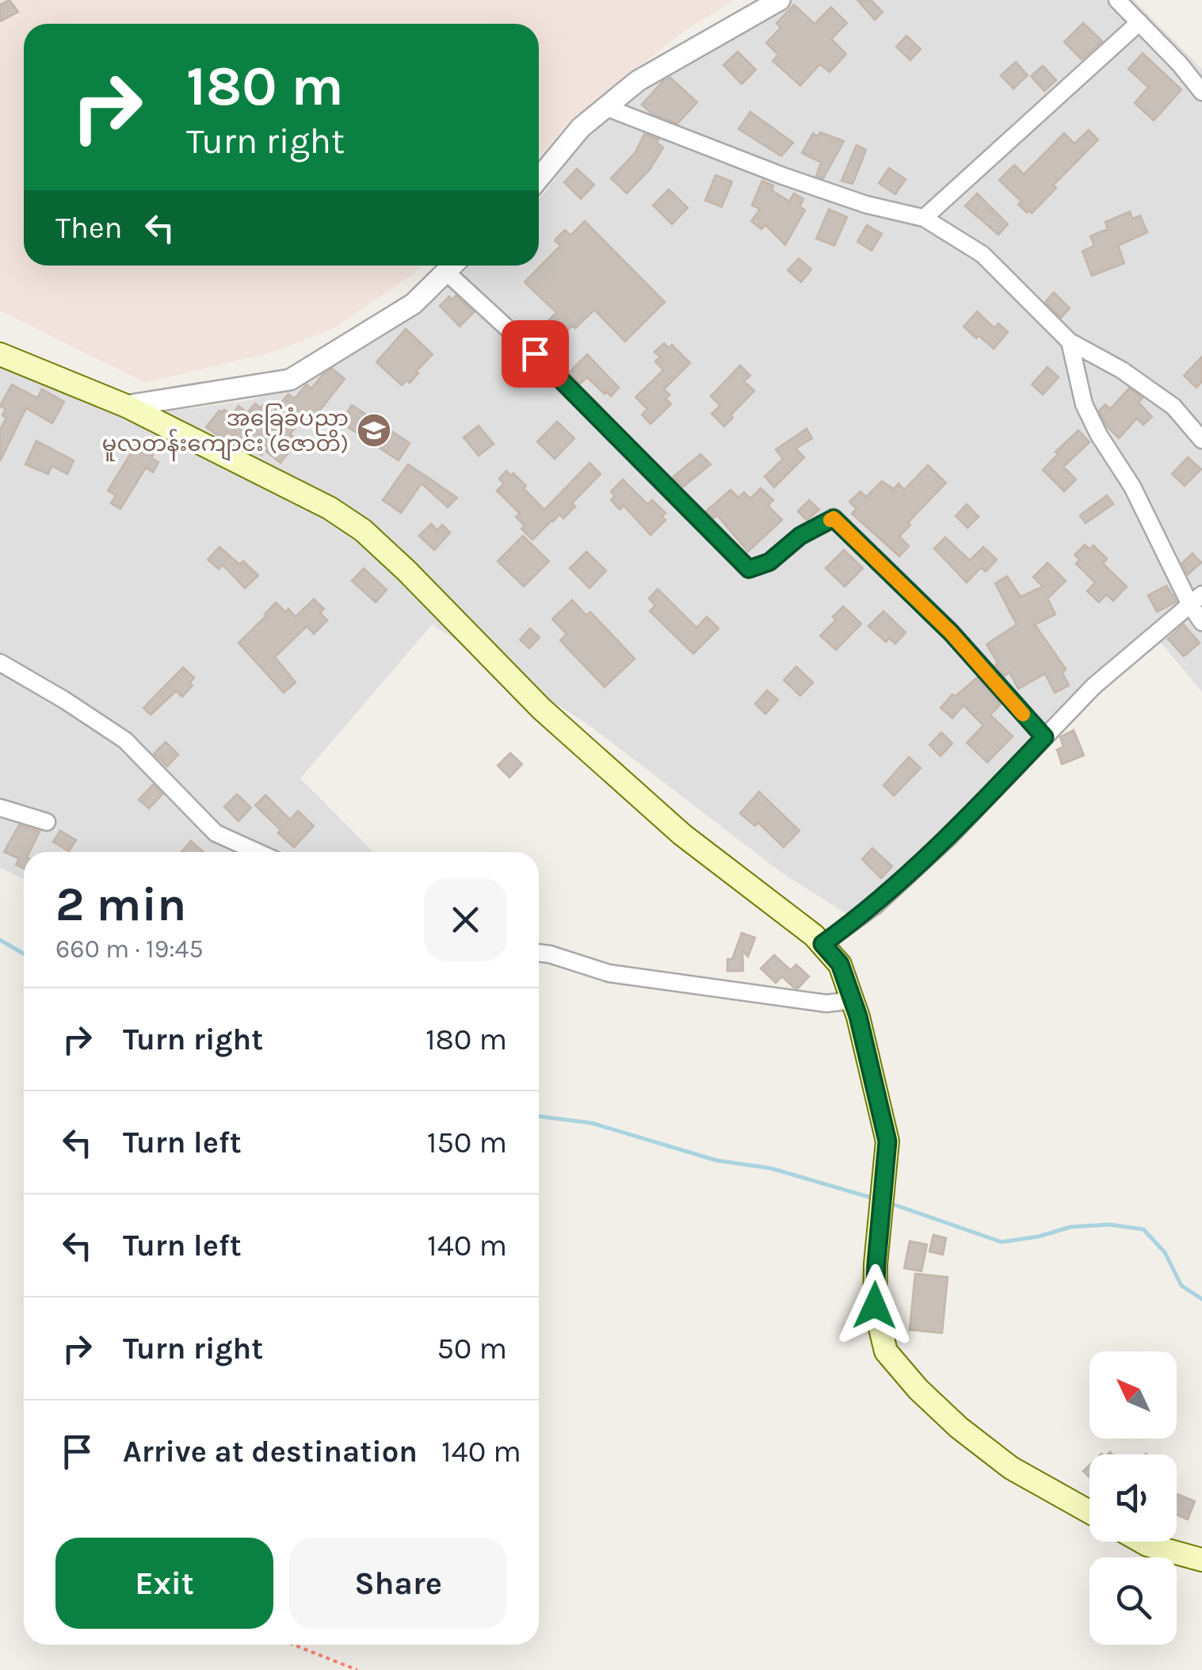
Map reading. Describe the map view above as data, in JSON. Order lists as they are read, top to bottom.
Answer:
{
  "places": {
    "school or university": ["အခြေခံပညာ မူလတန်းကျောင်း (ဇောတိ)"]
  },
  "north": "top left",
  "page": {
    "turn": ["180 m", "Turn right"],
    "then": "Then",
    "heading": ["2 min", "660 m · 19:45"],
    "list": [
      {
        "name": "Turn right",
        "value": "180 m"
      },
      {
        "name": "Turn left",
        "value": "150 m"
      },
      {
        "name": "Turn left",
        "value": "140 m"
      },
      {
        "name": "Turn right",
        "value": "50 m"
      },
      {
        "name": "Arrive at destination",
        "value": "140 m"
      }
    ],
    "buttons": ["Exit", "Share"]
  }
}
